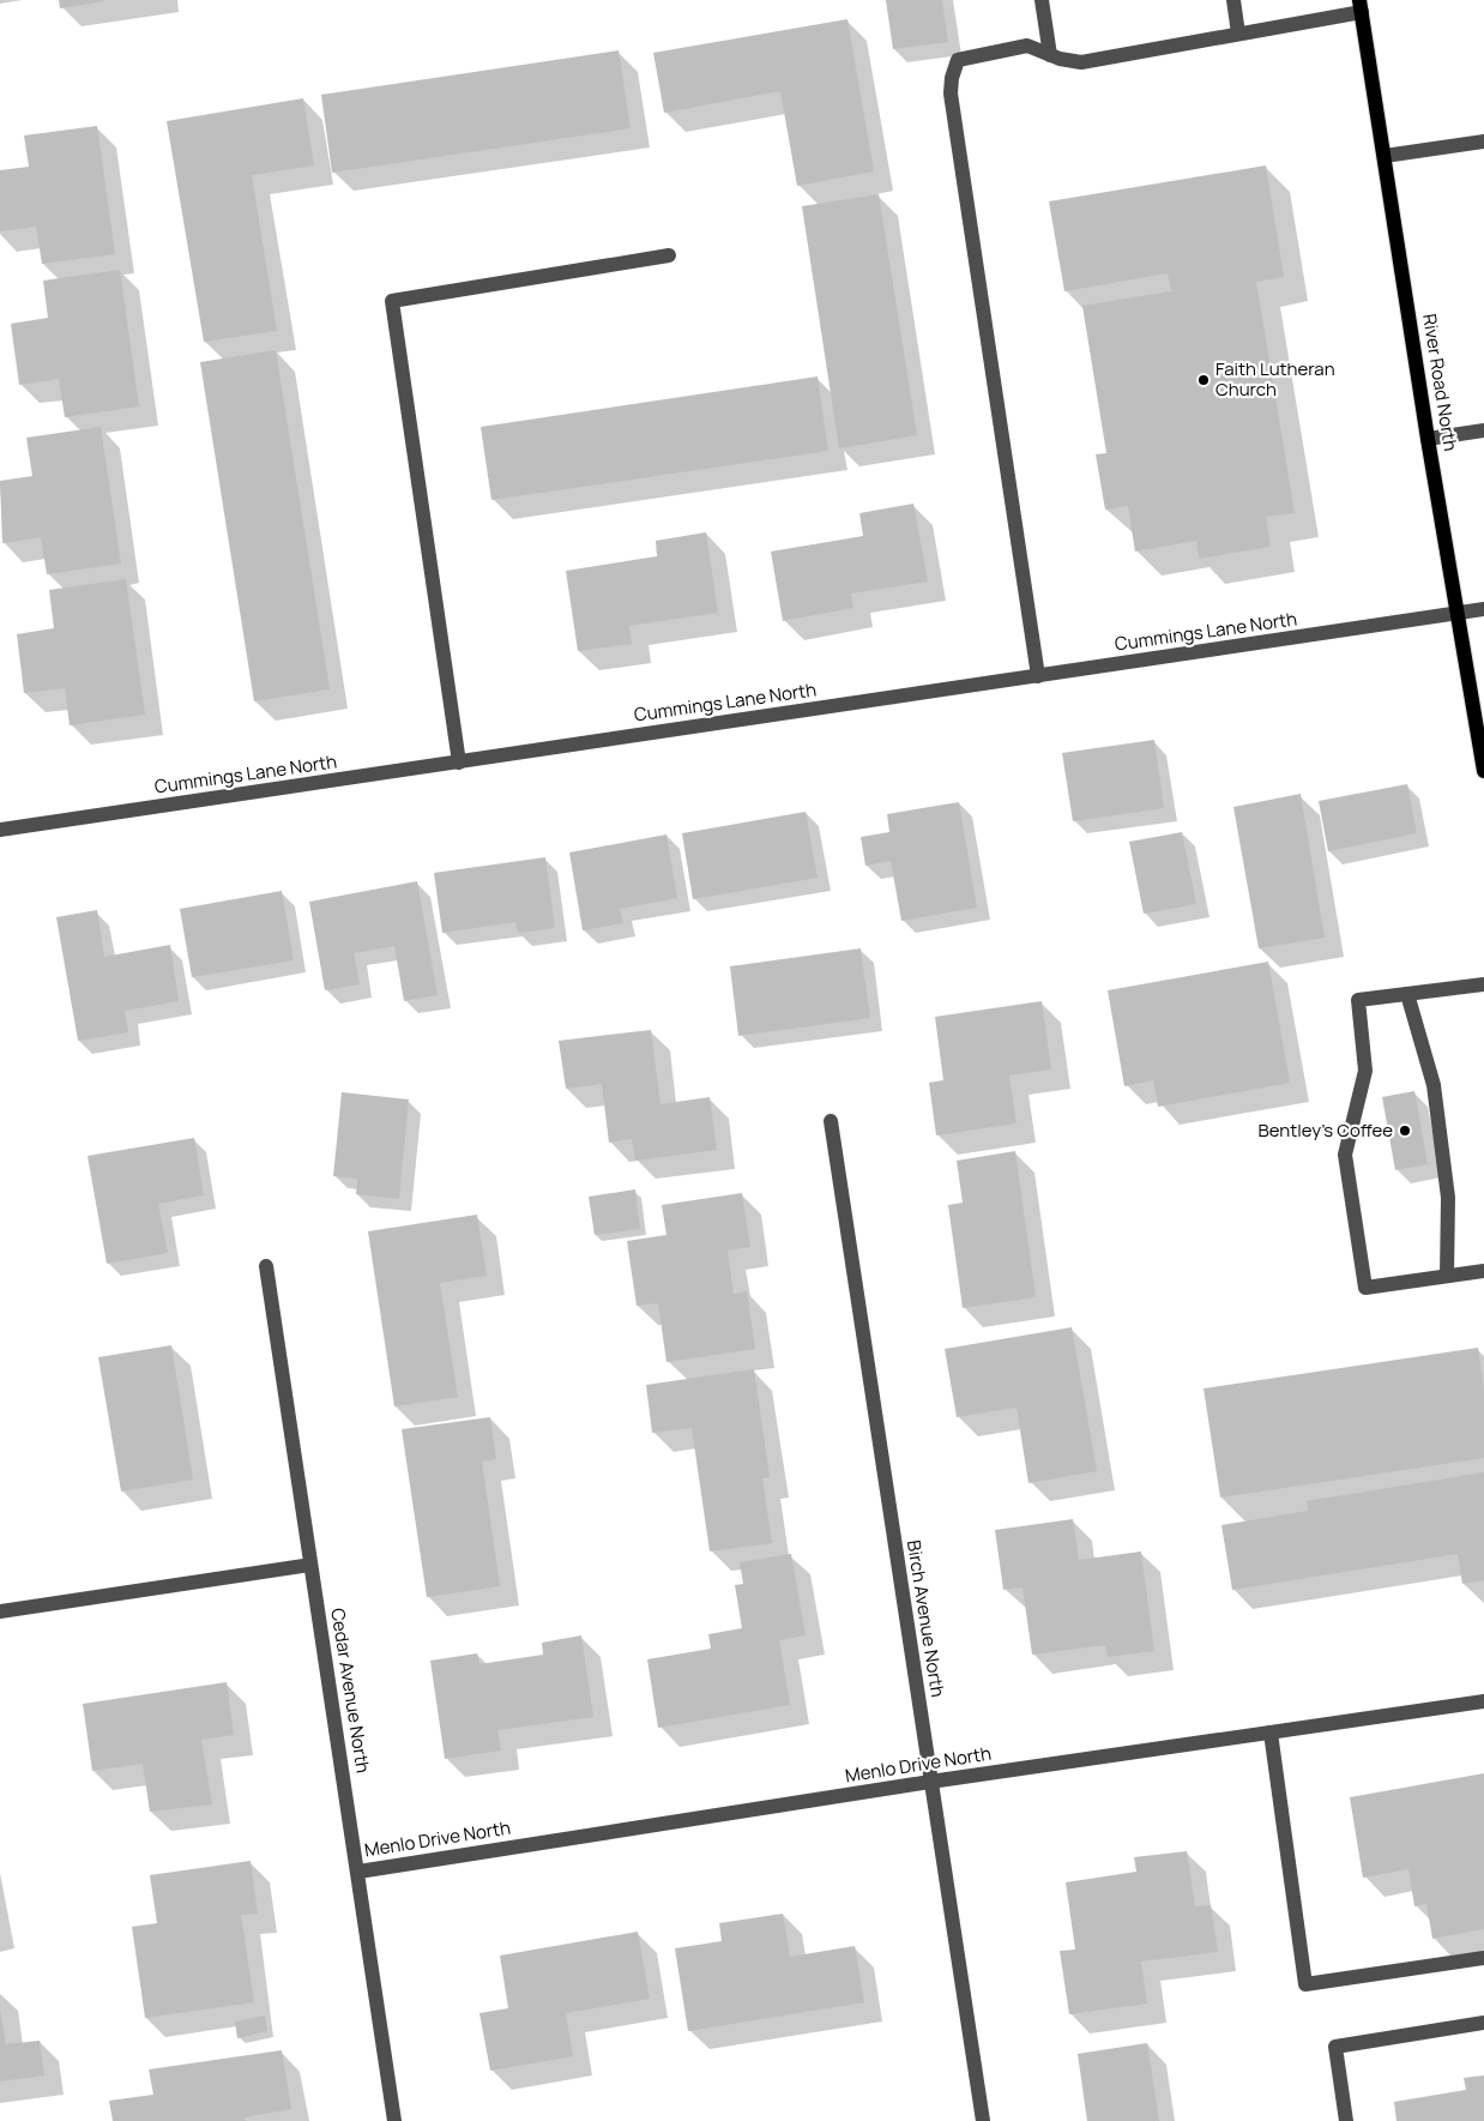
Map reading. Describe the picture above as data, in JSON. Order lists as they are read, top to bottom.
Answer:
{
  "streets": {
    "main road": ["River Road North"],
    "street": [
      "Cummings Lane North",
      "Birch Avenue North",
      "Cedar Avenue North",
      "Menlo Drive North"
    ]
  },
  "crossings": [
    ["River Road North", "Cummings Lane North"],
    ["Birch Avenue North", "Menlo Drive North"],
    ["Cedar Avenue North", "Menlo Drive North"]
  ],
  "places": ["Faith Lutheran Church", "Bentley's Coffee"]
}
